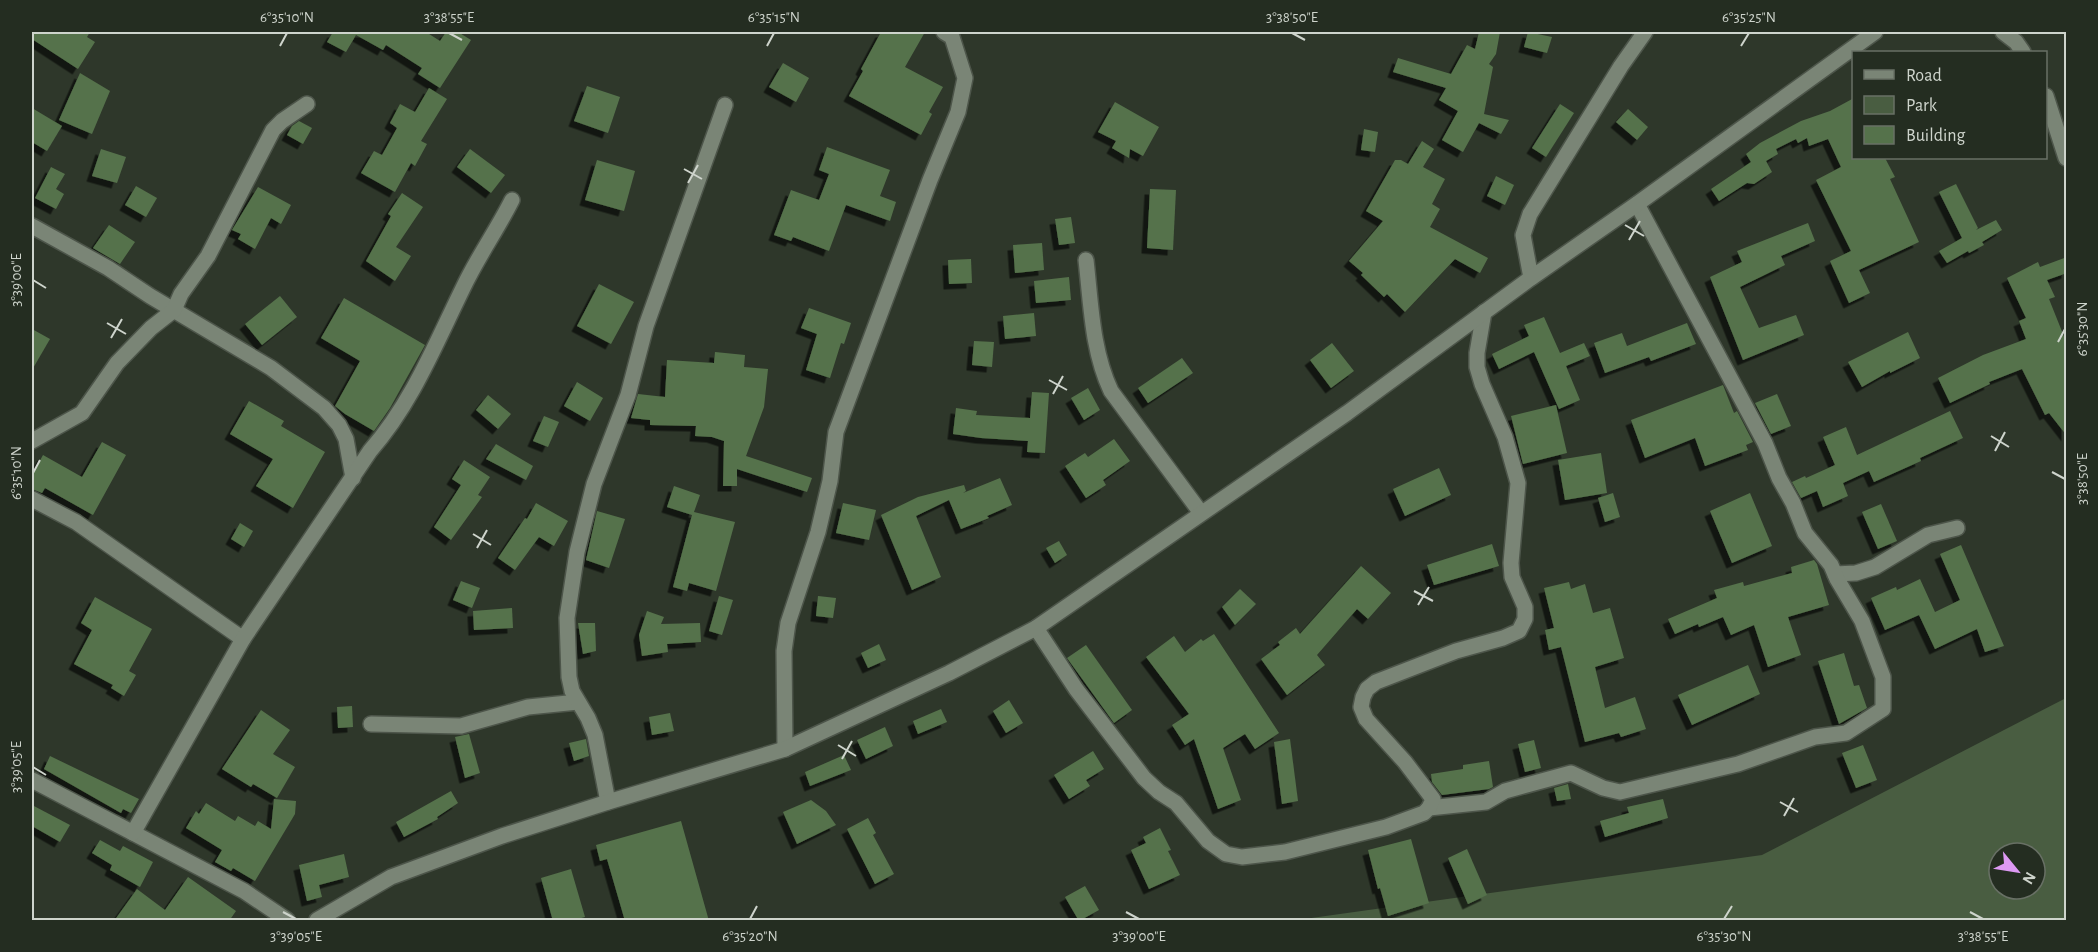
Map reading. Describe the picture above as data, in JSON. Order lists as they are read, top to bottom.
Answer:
{
  "legend": ["Road", "Park", "Building"],
  "north": "bottom right",
  "coordinates": [
    "6°35'10\"N",
    "3°38'55\"E",
    "6°35'15\"N",
    "3°38'50\"E",
    "6°35'25\"N",
    "3°39'00\"E",
    "6°35'30\"N",
    "3°39'05\"E",
    "6°35'20\"N"
  ]
}
